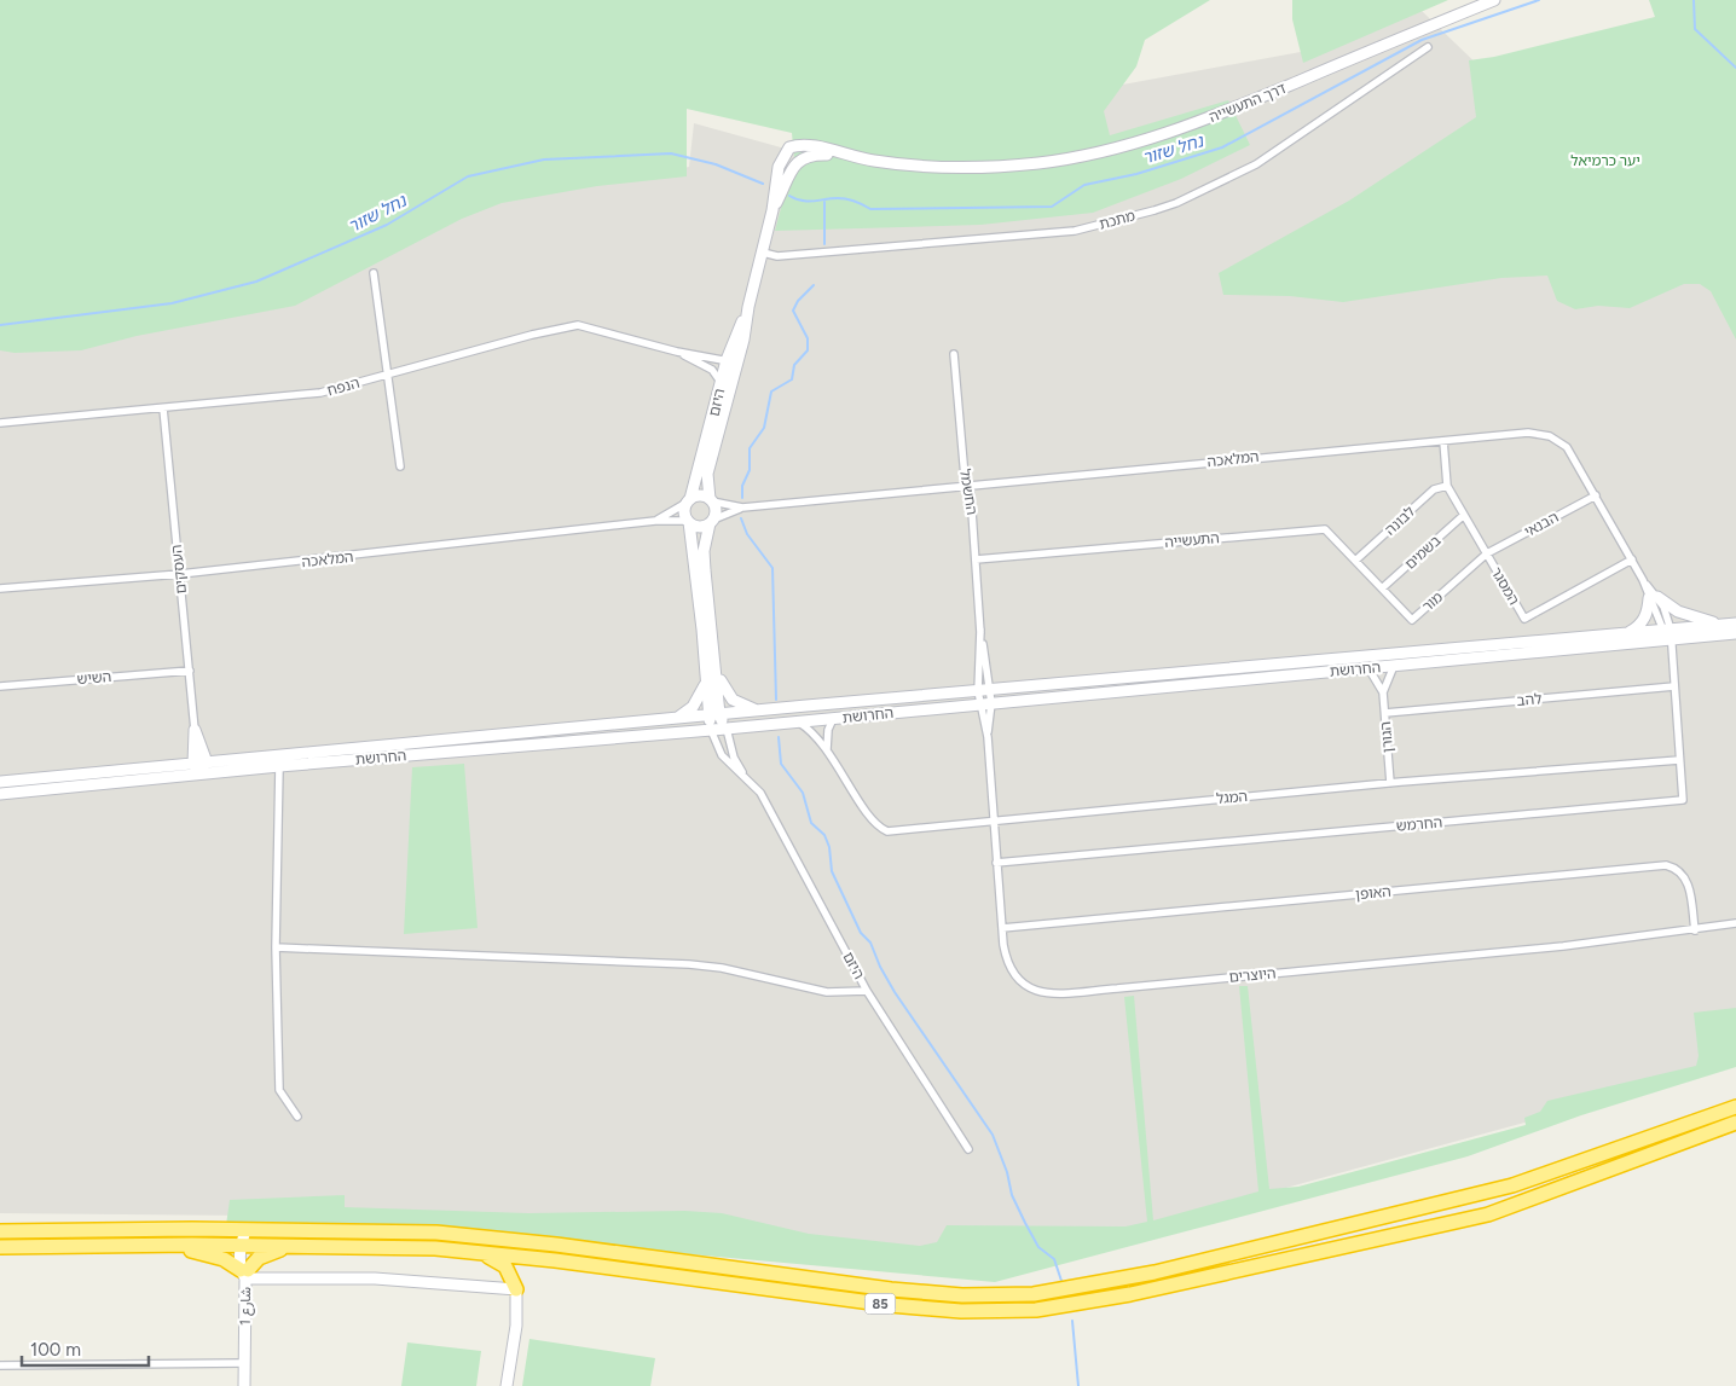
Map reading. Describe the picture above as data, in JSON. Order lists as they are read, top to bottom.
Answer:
{
  "streets": {
    "highway": ["85"],
    "street": [
      "דרך התעשייה",
      "מתכת",
      "הנפח",
      "היזם",
      "המלאכה",
      "החשמל",
      "לבונה",
      "הבנאי",
      "התעשייה",
      "בשמים",
      "העסקים",
      "המסגר",
      "מור",
      "החרושת",
      "השיש",
      "להב",
      "הגורן",
      "המגל",
      "החרמש",
      "האופן",
      "היוצרים",
      "شارع 1"
    ]
  },
  "crossings": [
    ["דרך התעשייה", "מתכת"],
    ["דרך התעשייה", "היזם"],
    ["מתכת", "היזם"],
    ["הנפח", "היזם"],
    ["הנפח", "העסקים"],
    ["היזם", "המלאכה"],
    ["היזם", "החרושת"],
    ["המלאכה", "החשמל"],
    ["המלאכה", "הבנאי"],
    ["המלאכה", "העסקים"],
    ["המלאכה", "המסגר"],
    ["המלאכה", "החרושת"],
    ["המלאכה", "החרמש"],
    ["החשמל", "התעשייה"],
    ["החשמל", "החרושת"],
    ["החשמל", "היוצרים"],
    ["לבונה", "התעשייה"],
    ["לבונה", "המסגר"],
    ["הבנאי", "המסגר"],
    ["הבנאי", "מור"],
    ["התעשייה", "בשמים"],
    ["התעשייה", "מור"],
    ["בשמים", "המסגר"],
    ["בשמים", "מור"],
    ["העסקים", "השיש"],
    ["המסגר", "מור"],
    ["החרושת", "הגורן"],
    ["החרושת", "המגל"],
    ["החרושת", "החרמש"],
    ["החרושת", "היוצרים"],
    ["להב", "הגורן"],
    ["להב", "החרמש"],
    ["הגורן", "המגל"],
    ["המגל", "החרמש"],
    ["המגל", "היוצרים"],
    ["החרמש", "היוצרים"],
    ["האופן", "היוצרים"],
    ["85", "شارع 1"]
  ],
  "water": ["נחל שזור"],
  "parks": ["יער כרמיאל"],
  "scale_bar": "100 m"
}
